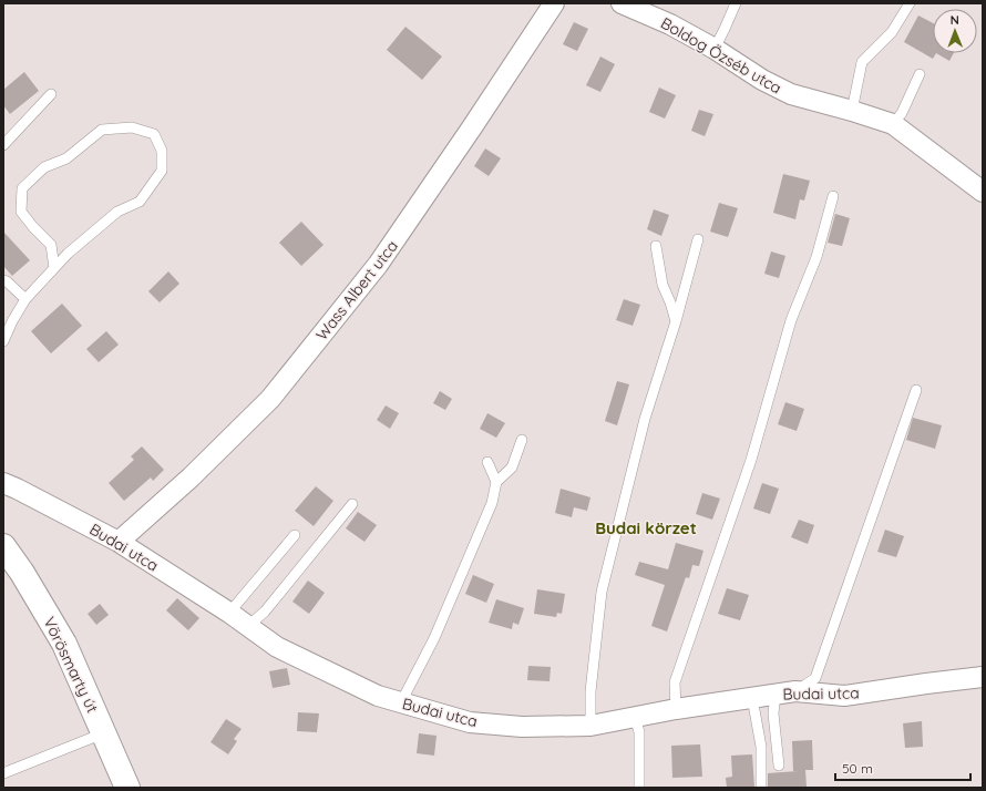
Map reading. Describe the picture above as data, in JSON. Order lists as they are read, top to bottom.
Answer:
{
  "streets": {
    "street": [
      "Boldog Özséb utca",
      "Wass Albert utca",
      "Budai utca",
      "Vörösmarty út"
    ]
  },
  "crossings": [
    ["Wass Albert utca", "Budai utca"]
  ],
  "districts": ["Budai körzet"],
  "scale_bar": "50 m",
  "north": "top"
}
